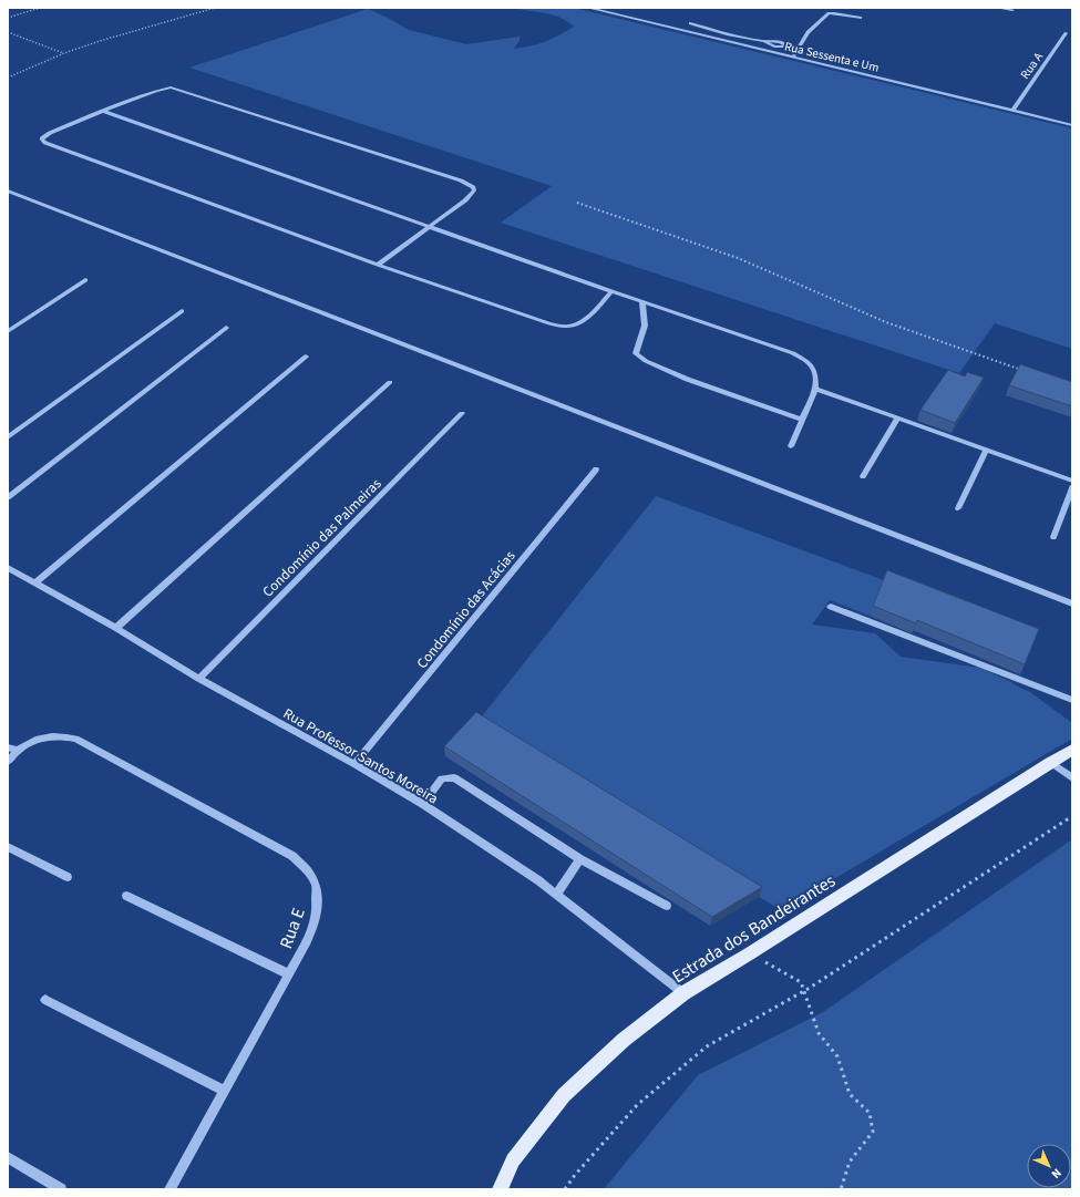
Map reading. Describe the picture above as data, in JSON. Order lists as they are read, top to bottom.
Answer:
{
  "streets": {
    "main road": ["Estrada dos Bandeirantes"],
    "street": [
      "Rua Sessenta e Um",
      "Rua A",
      "Condomínio das Palmeiras",
      "Condomínio das Acácias",
      "Rua Professor Santos Moreira",
      "Rua E"
    ]
  },
  "crossings": [
    ["Rua Sessenta e Um", "Rua A"],
    ["Condomínio das Palmeiras", "Rua Professor Santos Moreira"],
    ["Condomínio das Acácias", "Rua Professor Santos Moreira"],
    ["Rua Professor Santos Moreira", "Estrada dos Bandeirantes"]
  ],
  "north": "bottom right"
}
